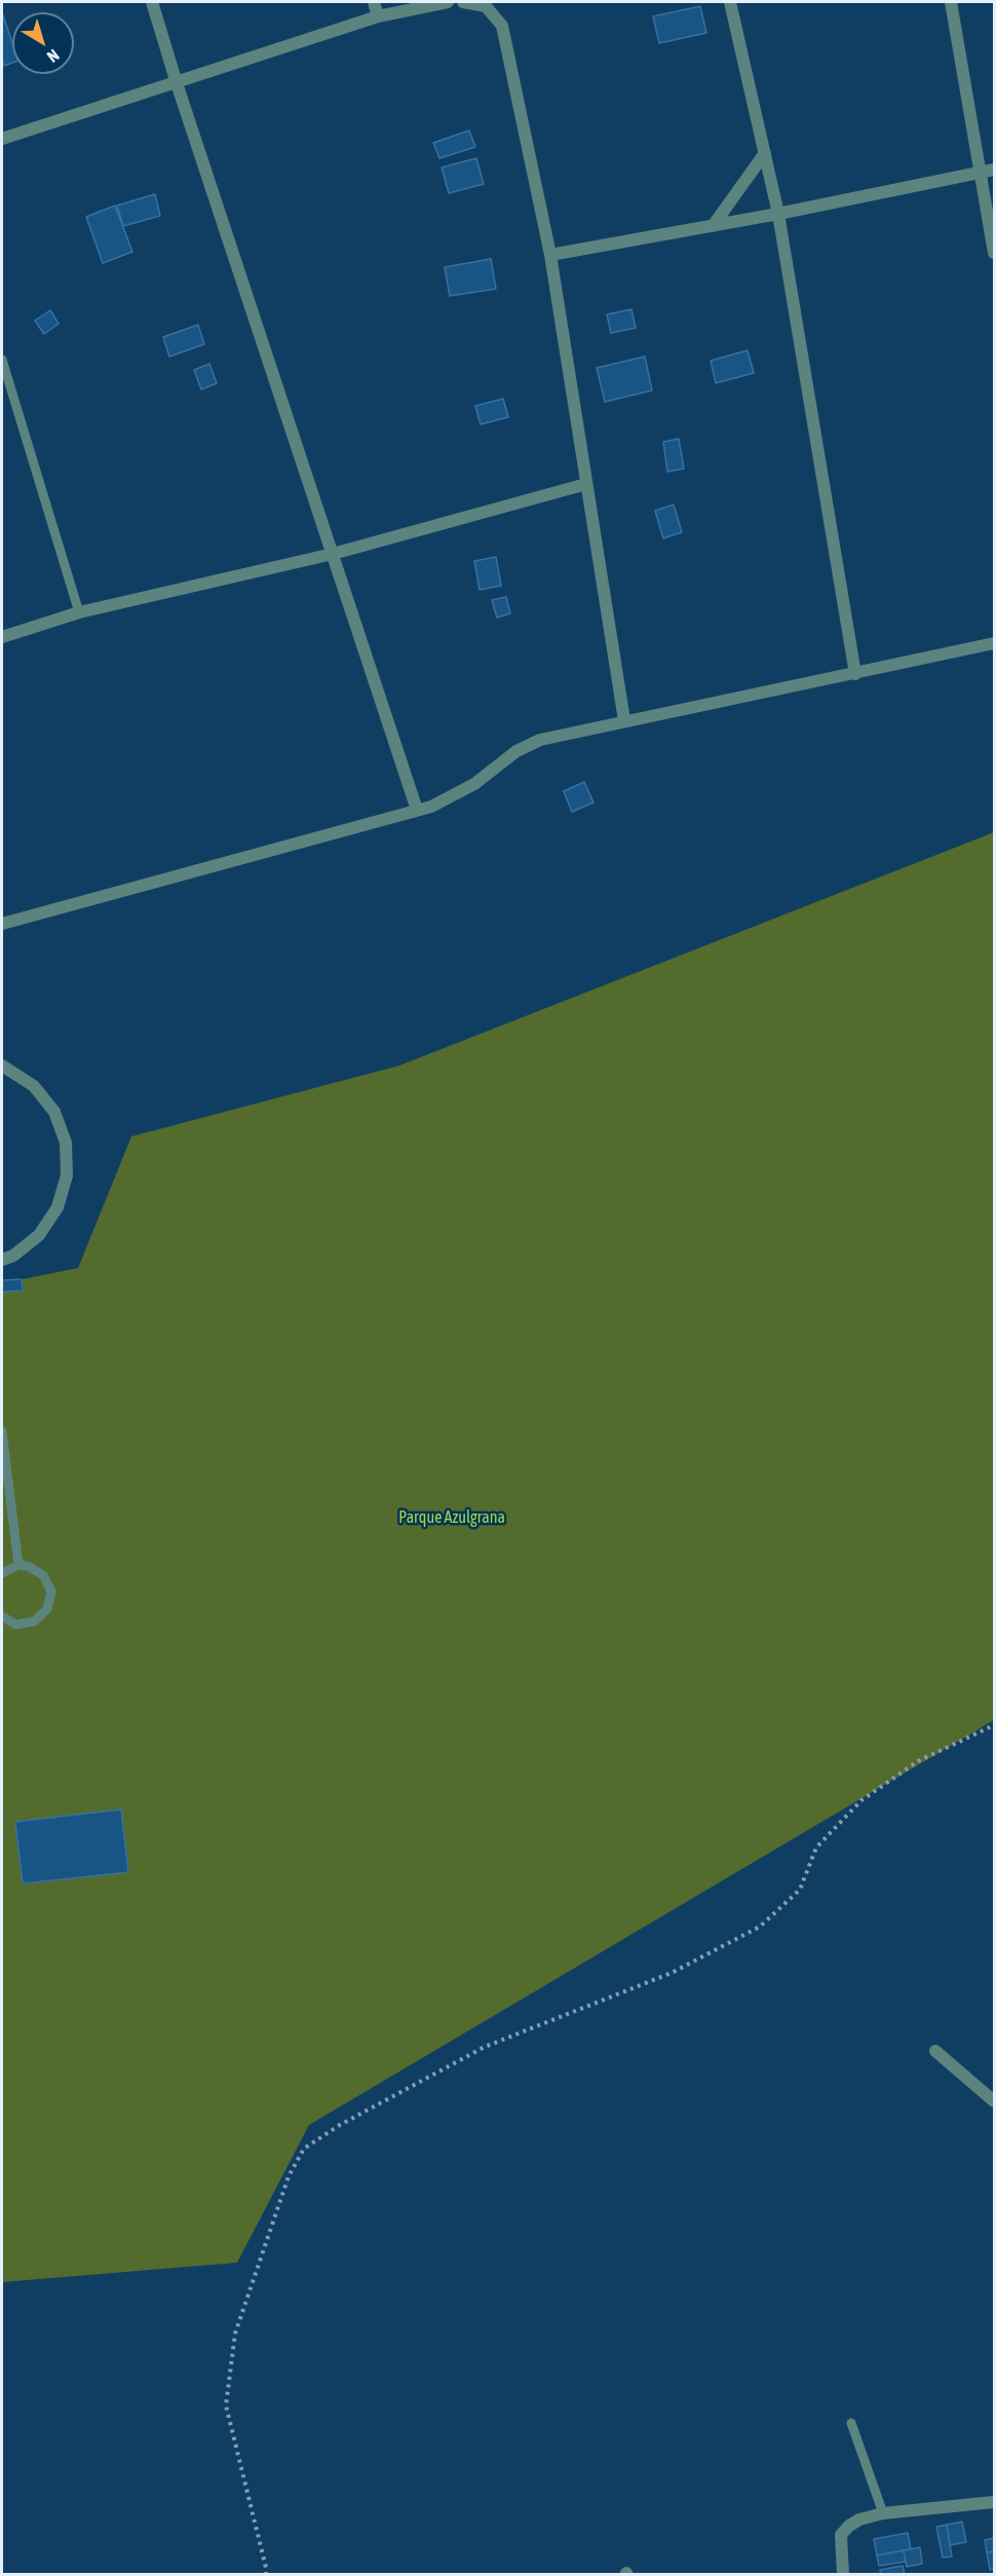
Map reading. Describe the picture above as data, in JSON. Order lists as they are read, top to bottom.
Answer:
{
  "parks": ["Parque Azulgrana"],
  "north": "bottom right"
}
